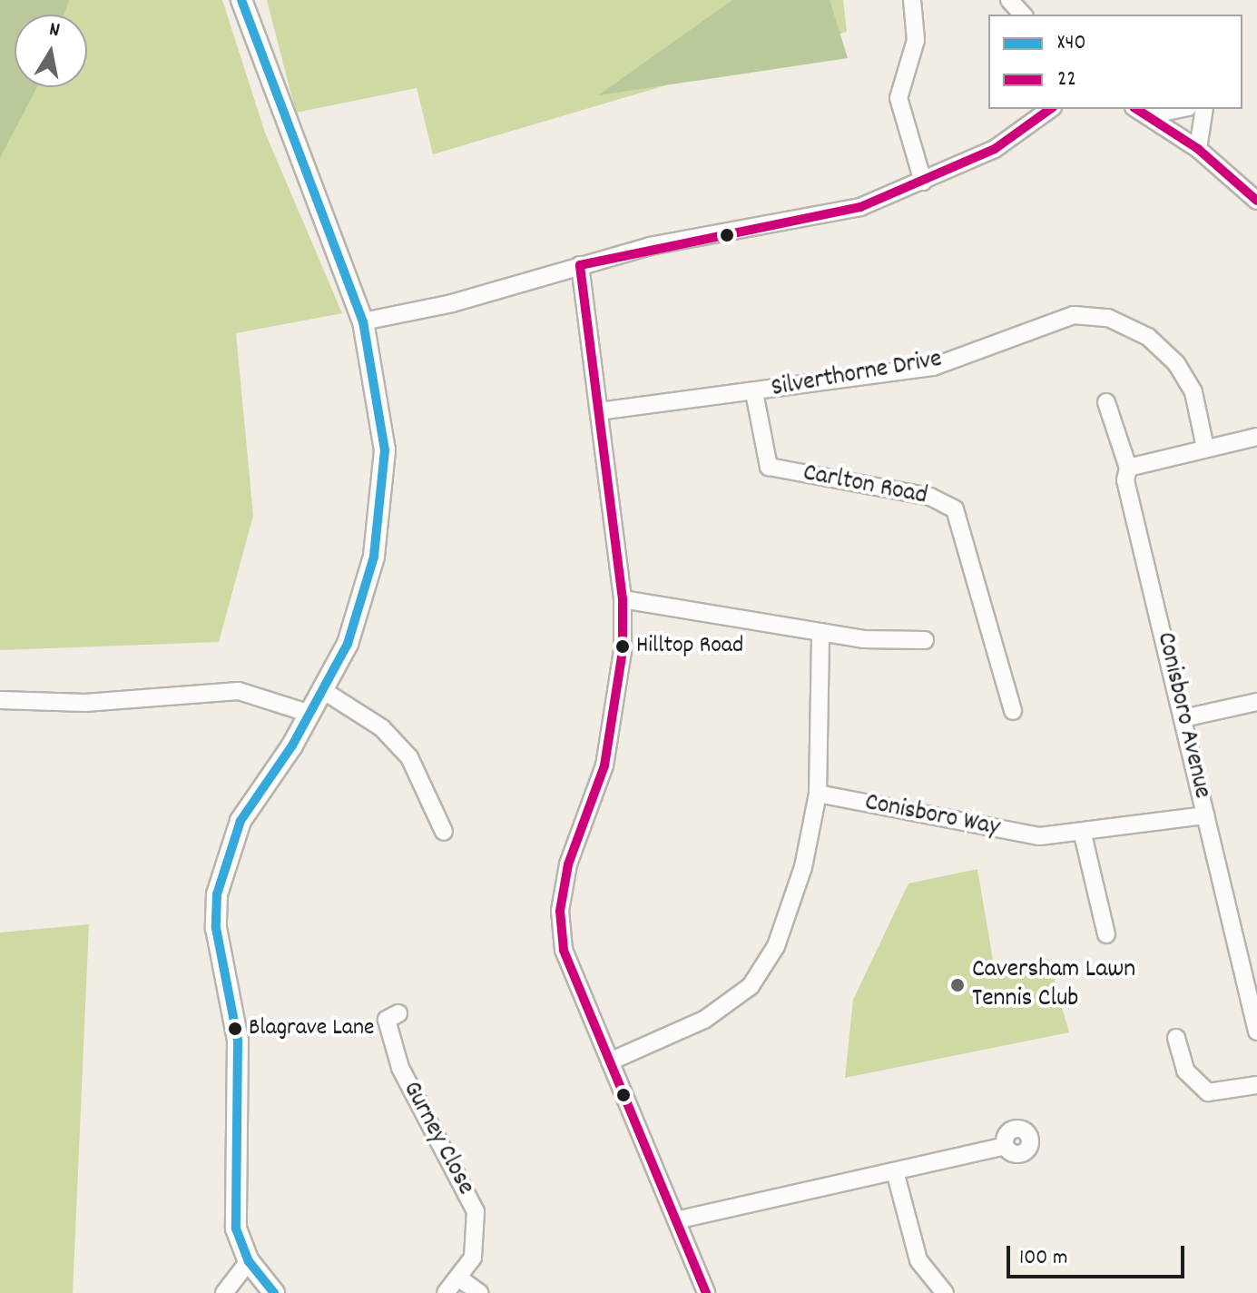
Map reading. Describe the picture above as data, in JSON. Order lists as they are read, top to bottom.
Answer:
{
  "streets": {
    "street": [
      "Silverthorne Drive",
      "Carlton Road",
      "Conisboro Avenue",
      "Conisboro Way",
      "Gurney Close"
    ]
  },
  "crossings": [
    ["Silverthorne Drive", "Carlton Road"],
    ["Conisboro Avenue", "Conisboro Way"]
  ],
  "places": ["Hilltop Road", "Caversham Lawn Tennis Club", "Blagrave Lane"],
  "lines": ["transit line X40", "transit line 22"],
  "legend": ["X40", "22"],
  "scale_bar": "100 m",
  "north": "top"
}
